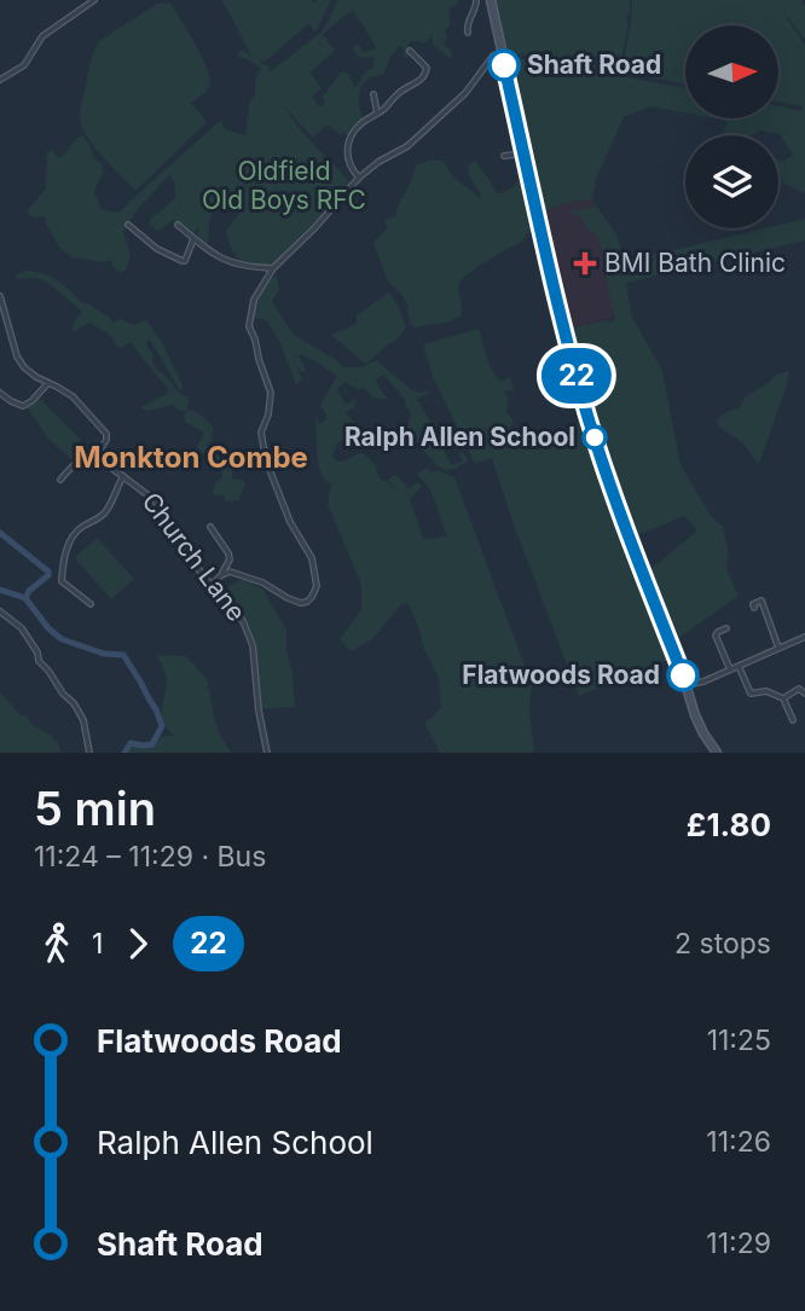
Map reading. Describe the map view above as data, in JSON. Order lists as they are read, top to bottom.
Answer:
{
  "streets": {
    "street": ["Church Lane"]
  },
  "districts": ["Monkton Combe"],
  "parks": ["Oldfield Old Boys RFC"],
  "places": {
    "other": ["Shaft Road", "Ralph Allen School", "Flatwoods Road"],
    "health": ["BMI Bath Clinic"]
  },
  "lines": ["bus line 22"],
  "north": "right",
  "page": {
    "on_map": "22",
    "heading": ["5 min", "11:24 – 11:29 · Bus", "£1.80"],
    "legs": ["1", "22", "2 stops"],
    "list": [
      {
        "name": "Flatwoods Road",
        "value": "11:25"
      },
      {
        "name": "Ralph Allen School",
        "value": "11:26"
      },
      {
        "name": "Shaft Road",
        "value": "11:29"
      }
    ]
  }
}
